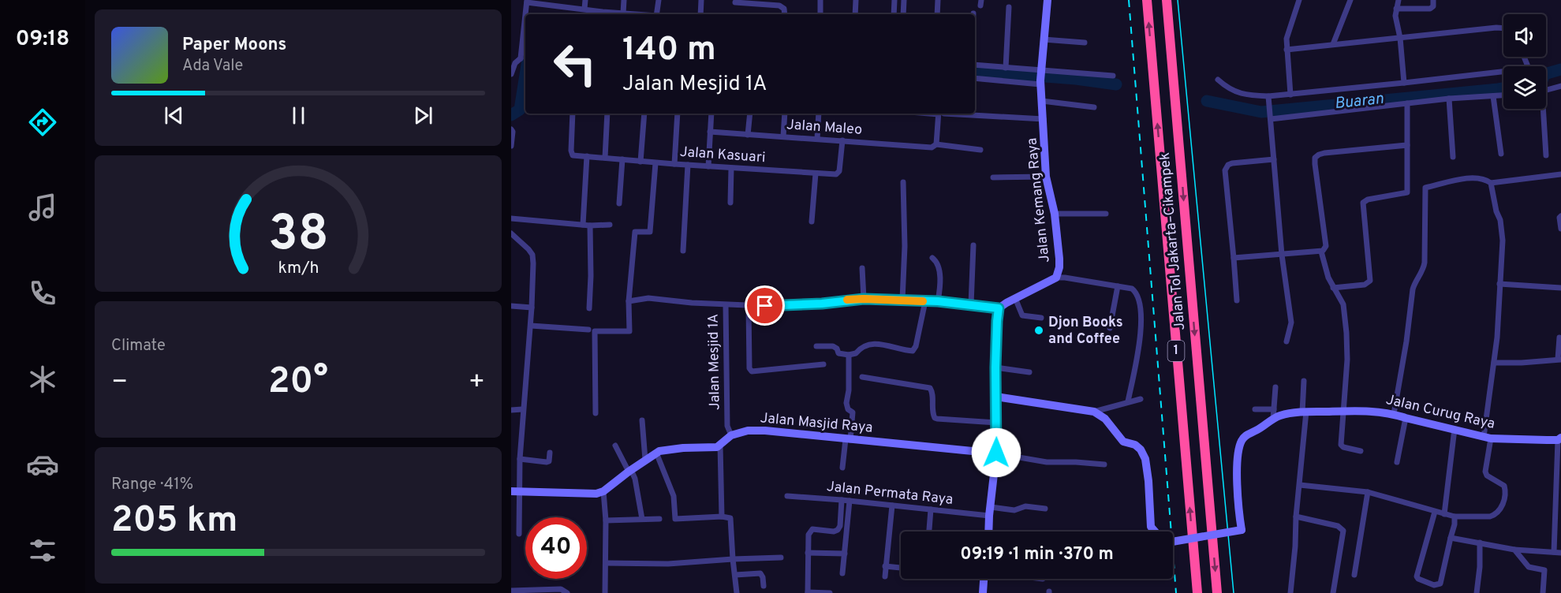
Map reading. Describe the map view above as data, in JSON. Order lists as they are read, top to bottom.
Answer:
{
  "streets": {
    "highway": ["Jalan Tol Jakarta–Cikampek", "1"],
    "street": [
      "Jalan Maleo",
      "Jalan Kasuari",
      "Jalan Kemang Raya",
      "Jalan Mesjid 1A",
      "Jalan Curug Raya",
      "Jalan Masjid Raya",
      "Jalan Permata Raya"
    ]
  },
  "crossings": [
    ["Jalan Maleo", "Jalan Kasuari"],
    ["Jalan Kemang Raya", "Jalan Mesjid 1A"],
    ["Jalan Mesjid 1A", "Jalan Masjid Raya"]
  ],
  "water": ["Buaran"],
  "places": ["Djon Books and Coffee"],
  "page": {
    "tabs": "09:18",
    "turn": ["140 m", "Jalan Mesjid 1A"],
    "song": ["Paper Moons", "Ada Vale"],
    "tile": [
      "Climate",
      ["Range · 41%", "205 km"]
    ],
    "heat": ["−", "20°", "+"],
    "limit": "40",
    "trip": "09:19 · 1 min · 370 m",
    "gauge": ["38", "km/h"]
  }
}
